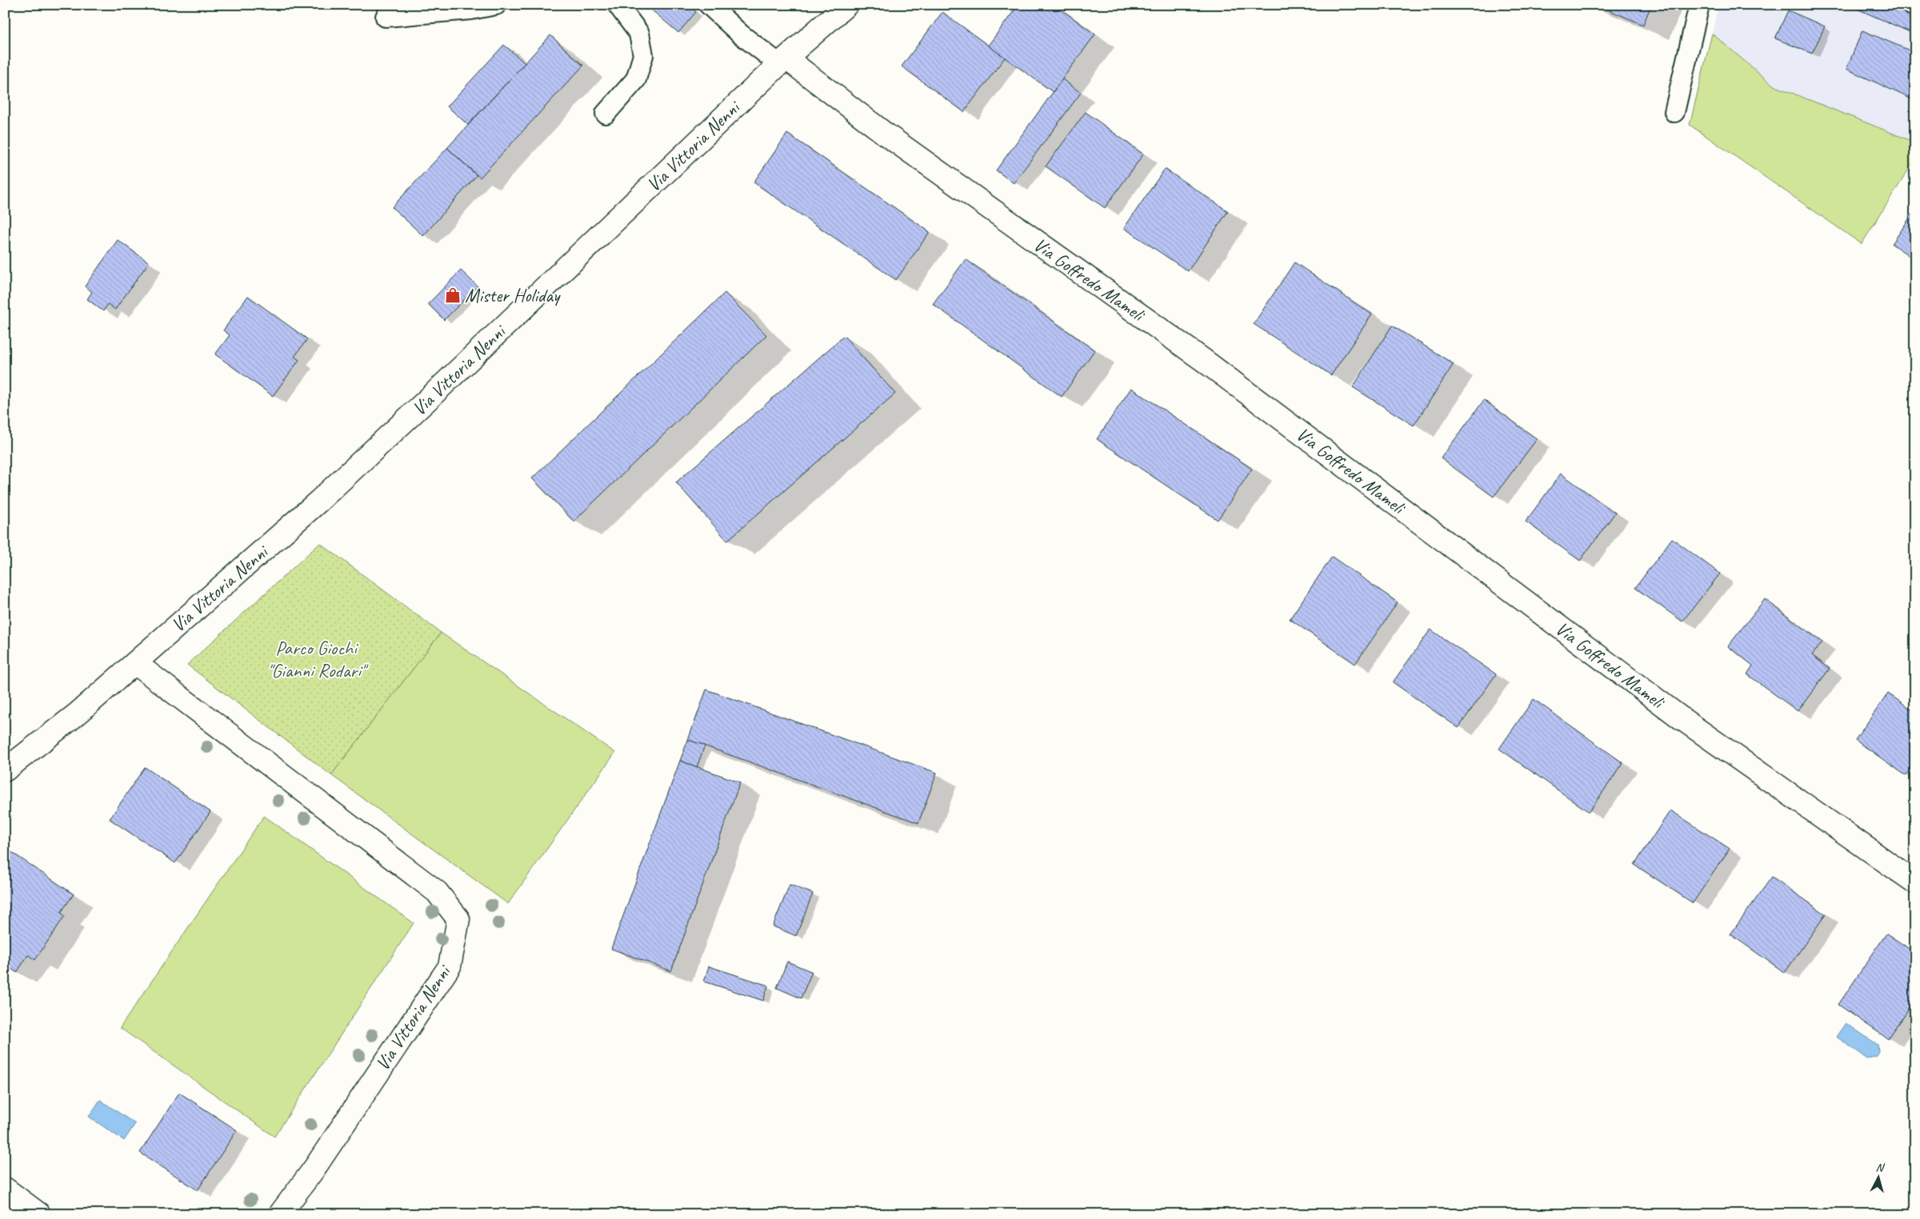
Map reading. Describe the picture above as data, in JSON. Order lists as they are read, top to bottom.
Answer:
{
  "streets": {
    "street": ["Via Vittoria Nenni", "Via Goffredo Mameli"]
  },
  "crossings": [
    ["Via Vittoria Nenni", "Via Goffredo Mameli"]
  ],
  "parks": ["Parco Giochi \"Gianni Rodari\""],
  "places": {
    "shop": ["Mister Holiday"]
  },
  "north": "top"
}
